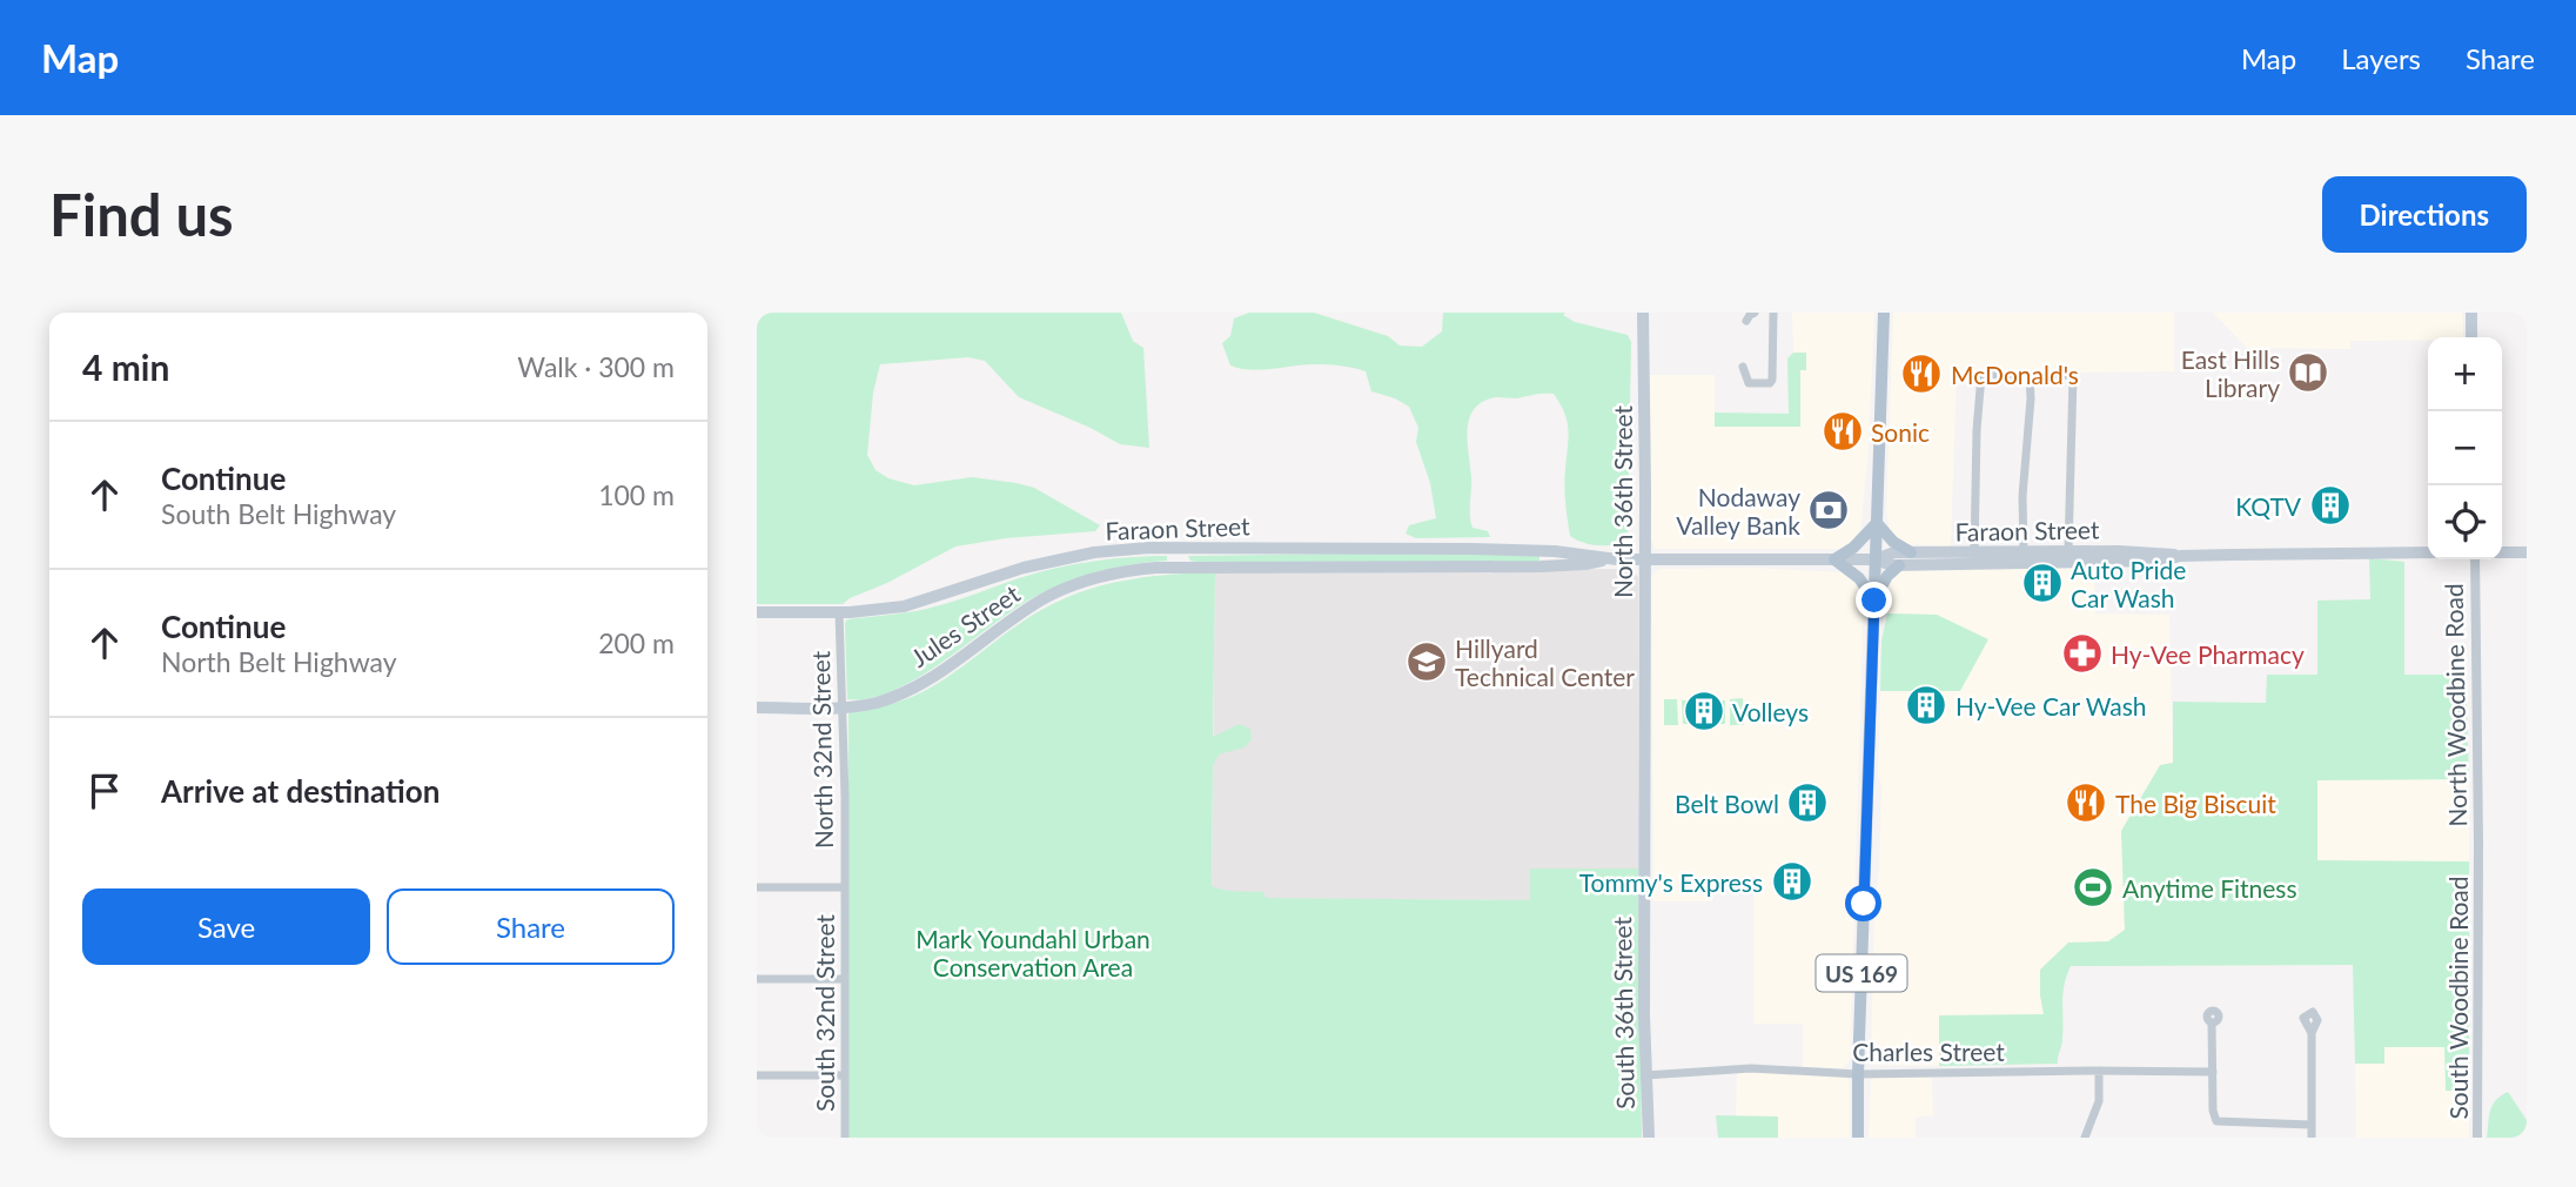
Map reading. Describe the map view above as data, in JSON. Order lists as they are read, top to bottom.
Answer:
{
  "streets": {
    "main road": [
      "North 36th Street",
      "Faraon Street",
      "Jules Street",
      "US 169",
      "South 36th Street"
    ],
    "street": [
      "North Woodbine Road",
      "North 32nd Street",
      "South Woodbine Road",
      "South 32nd Street",
      "Charles Street"
    ]
  },
  "crossings": [
    ["North 36th Street", "Faraon Street"],
    ["North 36th Street", "South 36th Street"],
    ["Faraon Street", "Jules Street"],
    ["Faraon Street", "North 32nd Street"],
    ["Faraon Street", "US 169"],
    ["Jules Street", "North 32nd Street"],
    ["North Woodbine Road", "South Woodbine Road"],
    ["North 32nd Street", "South 32nd Street"],
    ["US 169", "Charles Street"],
    ["South 36th Street", "Charles Street"]
  ],
  "parks": ["Mark Youndahl Urban Conservation Area"],
  "places": {
    "library": ["East Hills Library"],
    "restaurant": ["McDonald's", "Sonic", "The Big Biscuit"],
    "building": [
      "KQTV",
      "Auto Pride Car Wash",
      "Hy-Vee Car Wash",
      "Volleys",
      "Belt Bowl",
      "Tommy's Express"
    ],
    "bank": ["Nodaway Valley Bank"],
    "pharmacy": ["Hy-Vee Pharmacy"],
    "school or university": ["Hillyard Technical Center"],
    "sports": ["Anytime Fitness"]
  },
  "page": {
    "header": "Map",
    "nav": ["Map", "Layers", "Share"],
    "buttons": [
      "Directions",
      ["Save", "Share"]
    ],
    "title": "Find us",
    "heading": ["4 min", "Walk · 300 m"],
    "map_buttons": ["+", "−"],
    "list": [
      ["Continue", "South Belt Highway", "100 m"],
      ["Continue", "North Belt Highway", "200 m"],
      "Arrive at destination"
    ]
  }
}
